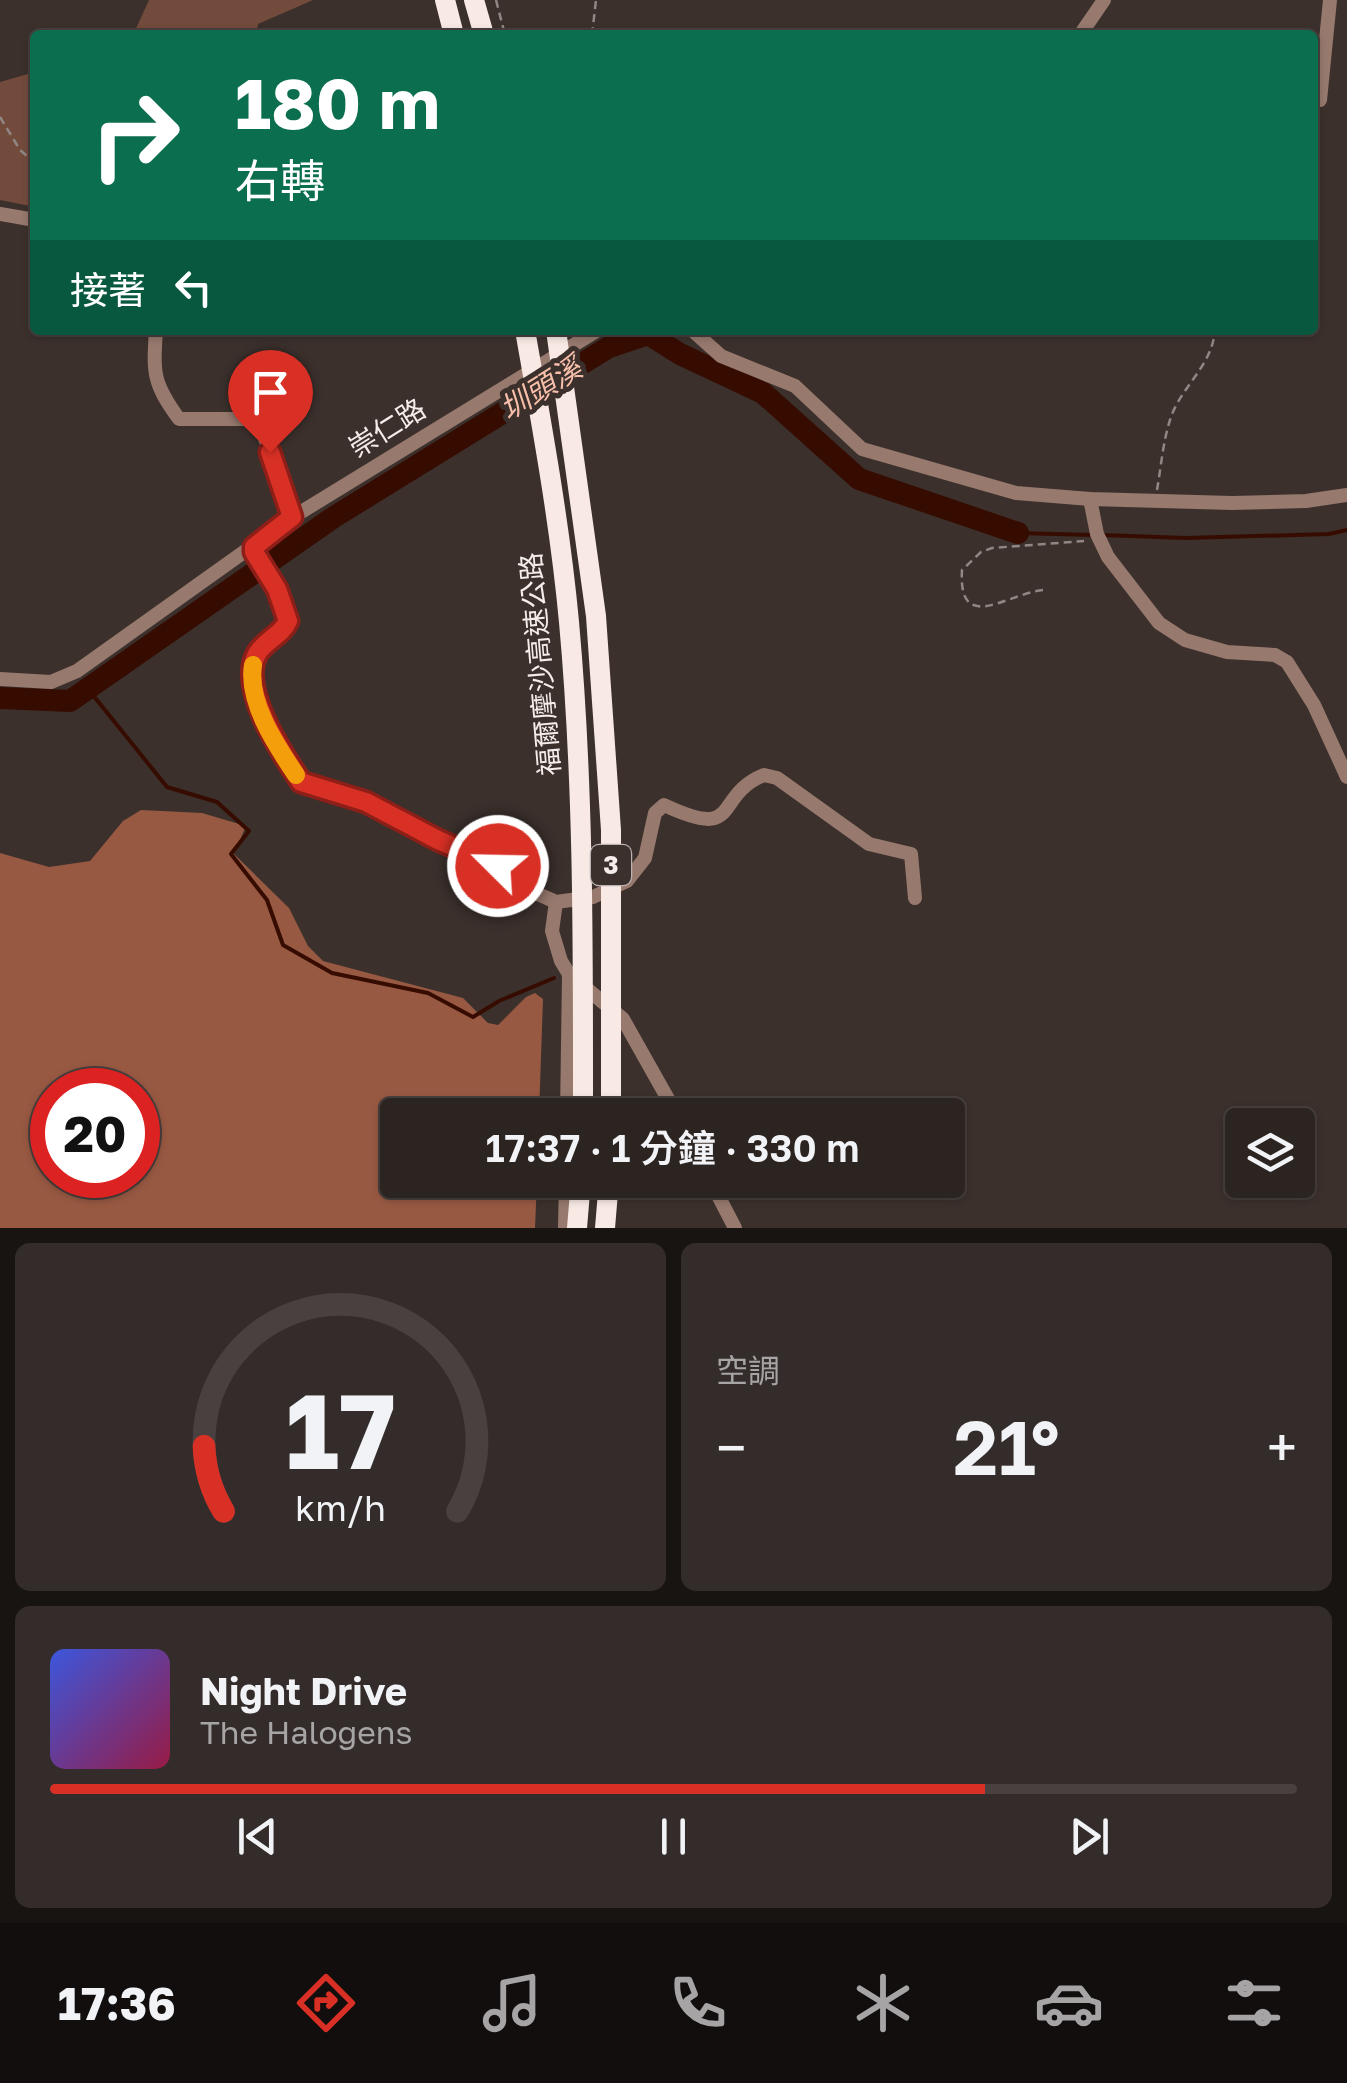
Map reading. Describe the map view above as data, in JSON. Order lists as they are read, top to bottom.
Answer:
{
  "streets": {
    "highway": ["福爾摩沙高速公路", "3"],
    "street": ["崇仁路"]
  },
  "water": ["圳頭溪"],
  "page": {
    "turn": ["180 m", "右轉"],
    "then": "接著",
    "limit": "20",
    "trip": "17:37 · 1 分鐘 · 330 m",
    "tile": "空調",
    "heat": ["−", "21°", "+"],
    "song": ["Night Drive", "The Halogens"],
    "tabs": "17:36",
    "gauge": ["17", "km/h"]
  }
}
